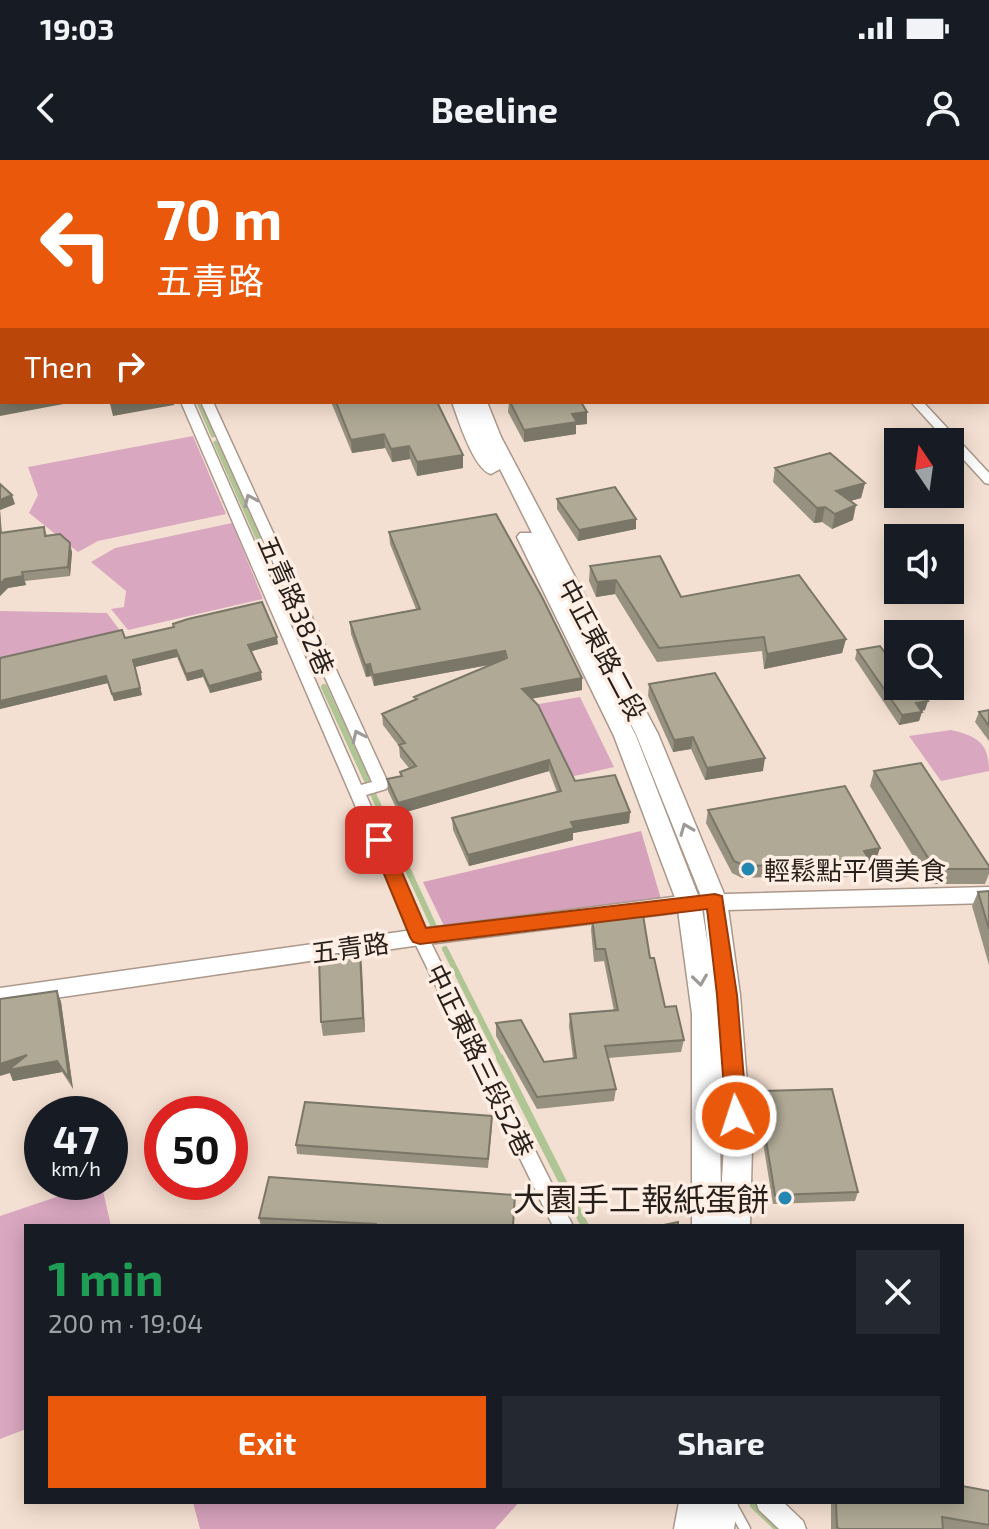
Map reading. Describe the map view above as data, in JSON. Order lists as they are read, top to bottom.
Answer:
{
  "streets": {
    "main road": ["中正東路二段"],
    "street": ["五青路382巷", "五青路", "中正東路三段52巷"]
  },
  "crossings": [
    ["五青路382巷", "五青路"],
    ["五青路382巷", "中正東路三段52巷"],
    ["中正東路二段", "五青路"],
    ["五青路", "中正東路三段52巷"]
  ],
  "places": ["輕鬆點平價美食", "大園手工報紙蛋餅"],
  "north": "top",
  "page": {
    "status": "19:03",
    "header": "Beeline",
    "turn": ["70 m", "五青路"],
    "then": "Then",
    "speed": "47 km/h",
    "limit": "50",
    "heading": ["1 min", "200 m · 19:04"],
    "buttons": ["Exit", "Share"]
  }
}
